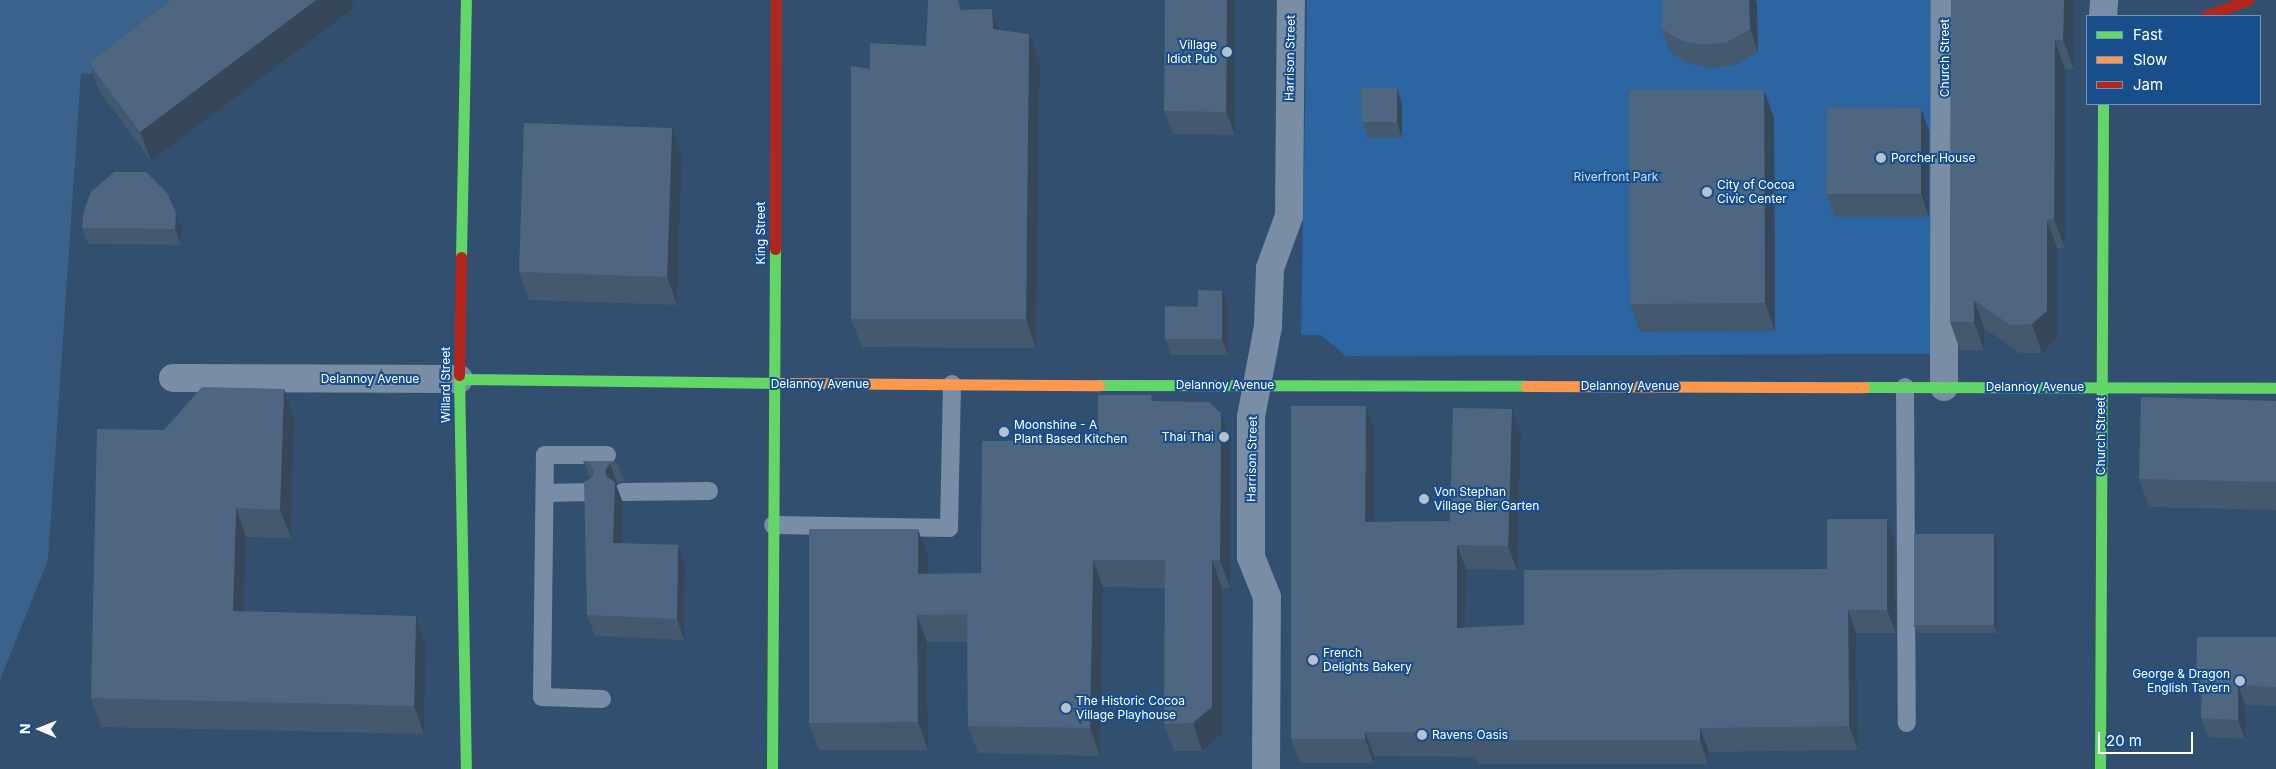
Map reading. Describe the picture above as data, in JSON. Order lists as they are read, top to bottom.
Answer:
{
  "streets": {
    "street": [
      "Harrison Street",
      "Church Street",
      "King Street",
      "Delannoy Avenue",
      "Willard Street"
    ]
  },
  "crossings": [
    ["Harrison Street", "Delannoy Avenue"],
    ["Church Street", "Delannoy Avenue"],
    ["King Street", "Delannoy Avenue"],
    ["Delannoy Avenue", "Willard Street"]
  ],
  "parks": ["Riverfront Park"],
  "places": [
    "Village Idiot Pub",
    "Porcher House",
    "City of Cocoa Civic Center",
    "Moonshine - A Plant Based Kitchen",
    "Thai Thai",
    "Von Stephan Village Bier Garten",
    "French Delights Bakery",
    "George & Dragon English Tavern",
    "The Historic Cocoa Village Playhouse",
    "Ravens Oasis"
  ],
  "legend": ["Fast", "Slow", "Jam"],
  "scale_bar": "20 m",
  "north": "left"
}
